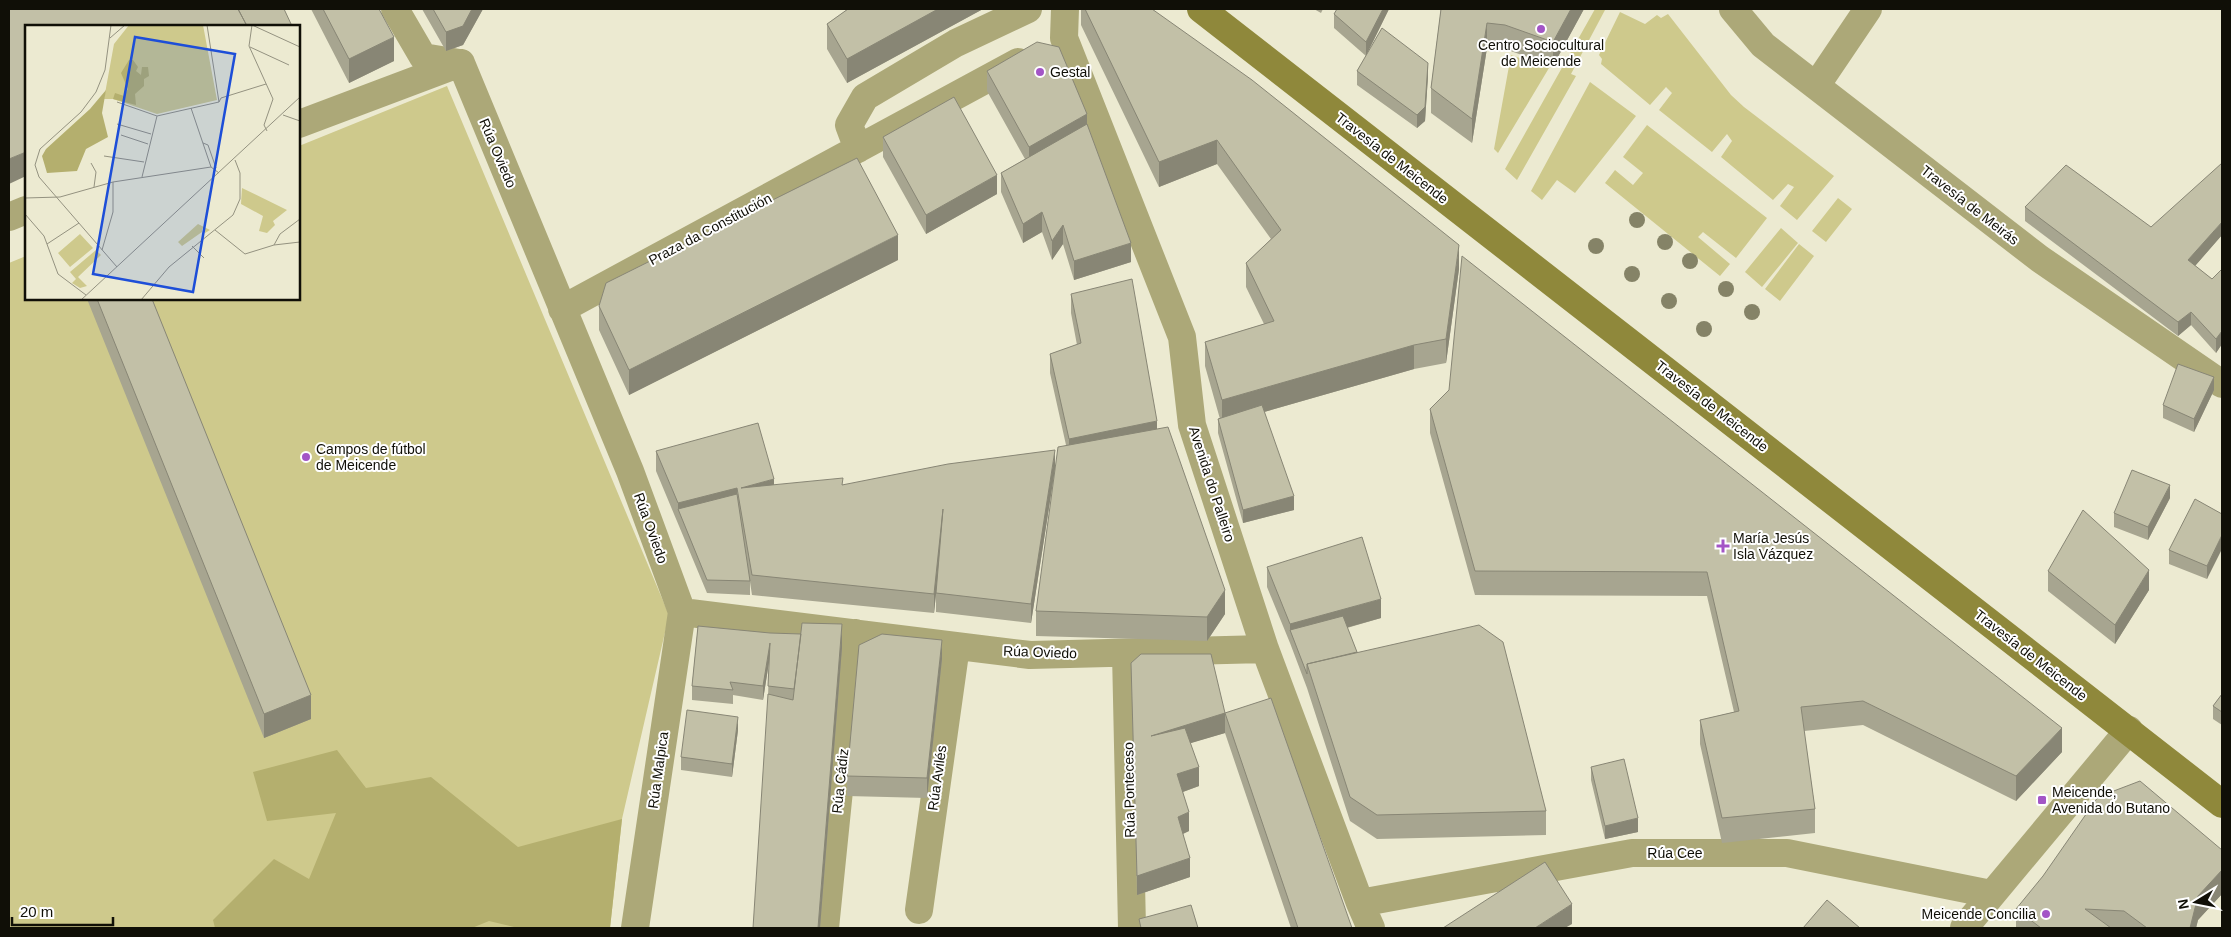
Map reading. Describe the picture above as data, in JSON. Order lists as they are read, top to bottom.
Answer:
{
  "streets": {
    "main road": ["Travesía de Meicende"],
    "street": [
      "Rúa Oviedo",
      "Travesía de Meirás",
      "Praza da Constitución",
      "Avenida do Palleiro",
      "Rúa Malpica",
      "Rúa Avilés",
      "Rúa Cádiz",
      "Rúa Ponteceso",
      "Rúa Cee"
    ]
  },
  "crossings": [
    ["Rúa Oviedo", "Praza da Constitución"],
    ["Rúa Oviedo", "Avenida do Palleiro"],
    ["Rúa Oviedo", "Rúa Malpica"],
    ["Rúa Oviedo", "Rúa Avilés"],
    ["Rúa Oviedo", "Rúa Cádiz"],
    ["Rúa Oviedo", "Rúa Ponteceso"],
    ["Praza da Constitución", "Avenida do Palleiro"],
    ["Avenida do Palleiro", "Rúa Cee"]
  ],
  "places": {
    "other": [
      "Centro Sociocultural de Meicende",
      "Gestal",
      "Campos de fútbol de Meicende",
      "Meicende Concilia"
    ],
    "health": ["María Jesús Isla Vázquez"],
    "transit": ["Meicende, Avenida do Butano"]
  },
  "scale_bar": "20 m",
  "north": "left"
}
